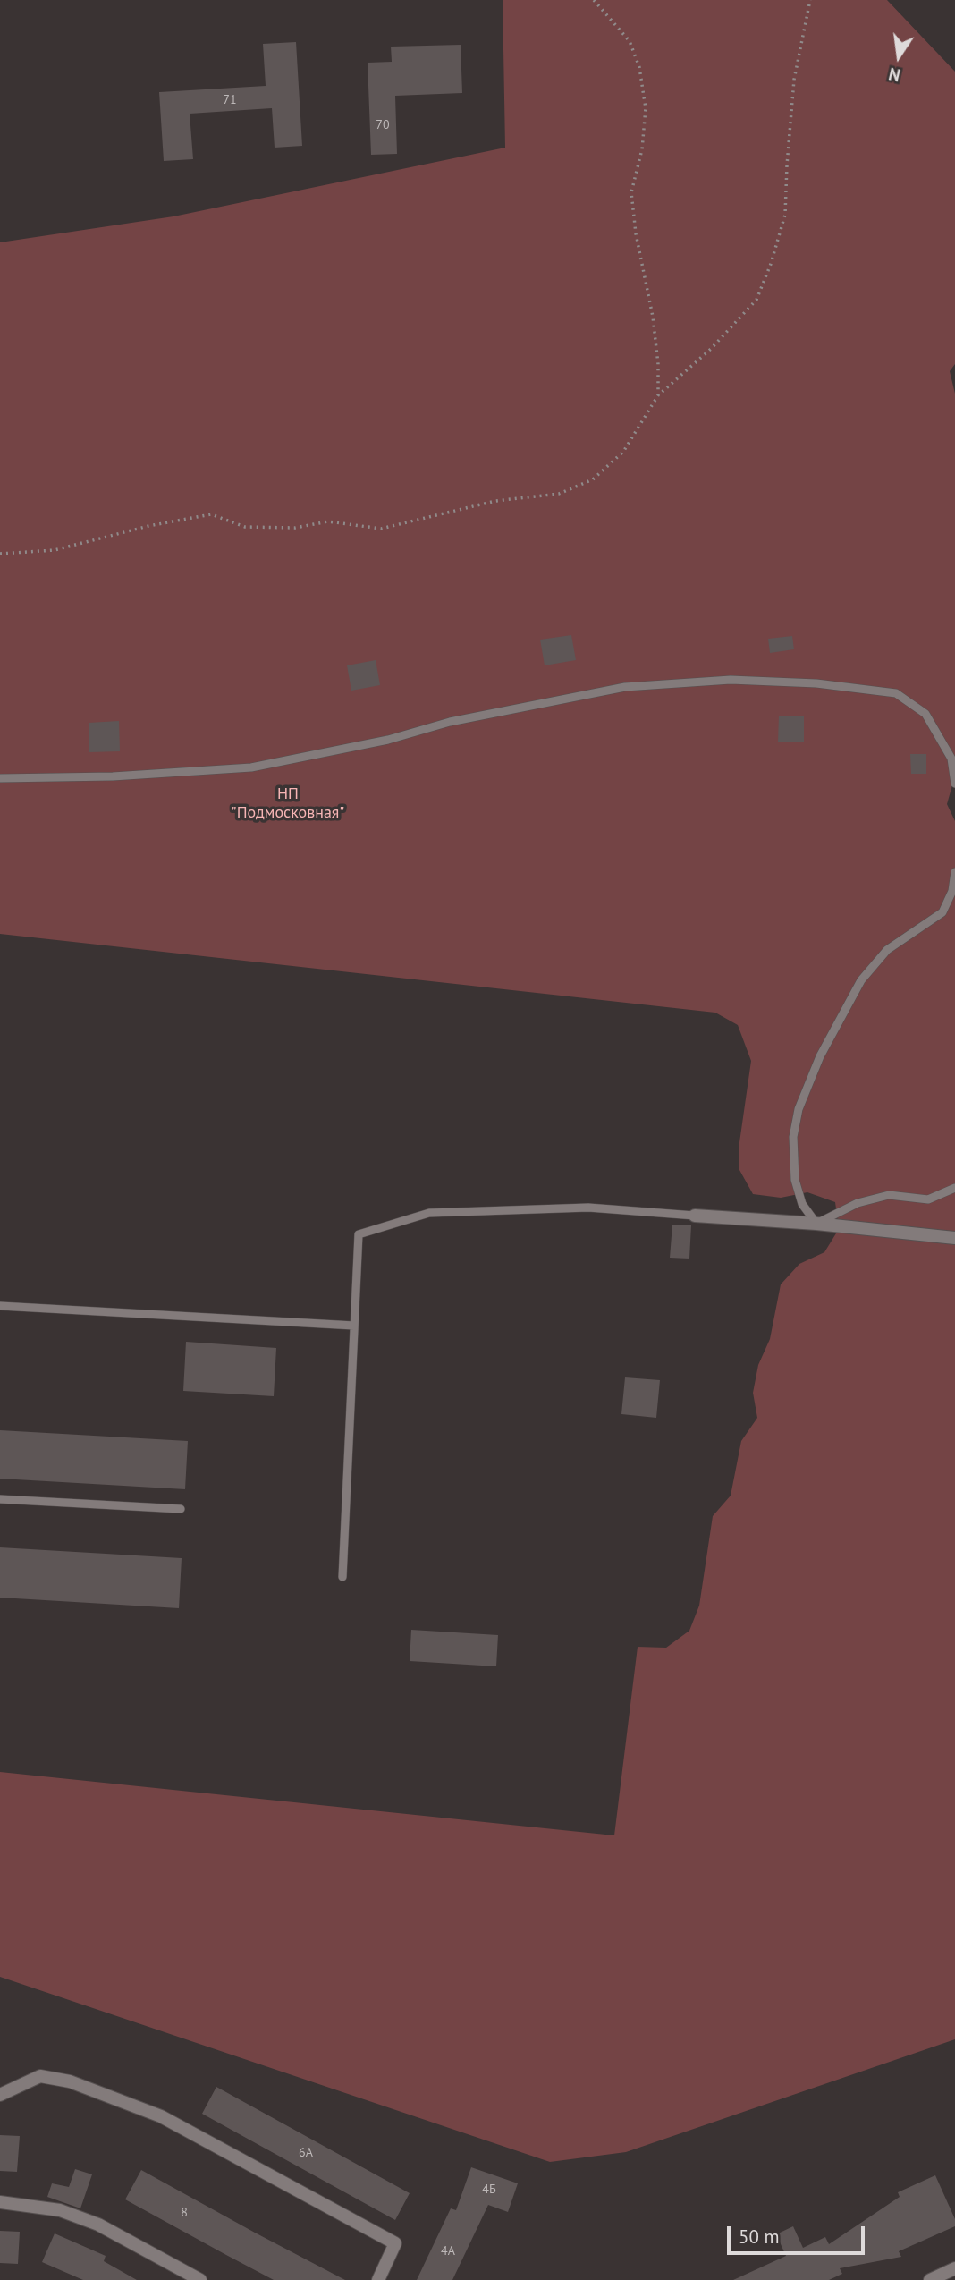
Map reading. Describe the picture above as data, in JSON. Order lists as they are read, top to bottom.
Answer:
{
  "parks": ["НП \"Подмосковная\""],
  "house_numbers": [
    "71",
    "70",
    "6А",
    "4Б",
    "8",
    "4А"
  ],
  "scale_bar": "50 m",
  "north": "bottom"
}
